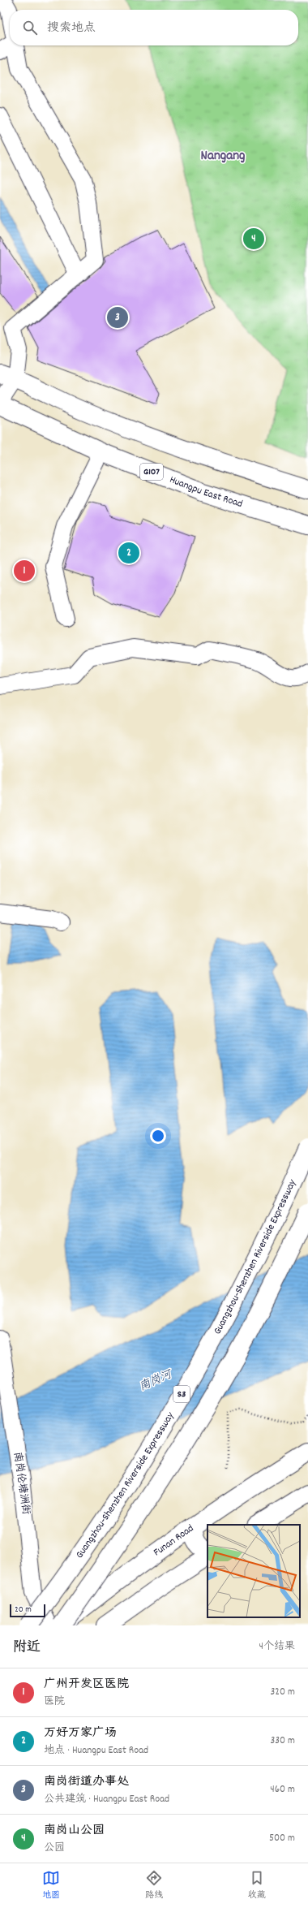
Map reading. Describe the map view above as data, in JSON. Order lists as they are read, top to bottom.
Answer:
{
  "streets": {
    "main road": [
      "G107",
      "Huangpu East Road",
      "Guangzhou-Shenzhen Riverside Expressway",
      "S3",
      "Funan Road"
    ],
    "street": ["南岗伦塘洲街"]
  },
  "districts": ["Nangang"],
  "water": ["南岗河"],
  "scale_bar": "20 m",
  "page": {
    "search": "搜索地点",
    "pins": [
      "4",
      "3",
      "2",
      "1"
    ],
    "scale": "20 m",
    "heading": ["附近", "4个结果"],
    "list": [
      {
        "mark": "1",
        "name": "广州开发区医院",
        "note": "医院",
        "value": "320 m"
      },
      {
        "mark": "2",
        "name": "万好万家广场",
        "note": "地点 · Huangpu East Road",
        "value": "330 m"
      },
      {
        "mark": "3",
        "name": "南岗街道办事处",
        "note": "公共建筑 · Huangpu East Road",
        "value": "460 m"
      },
      {
        "mark": "4",
        "name": "南岗山公园",
        "note": "公园",
        "value": "500 m"
      }
    ],
    "nav": ["地图", "路线", "收藏"]
  }
}
